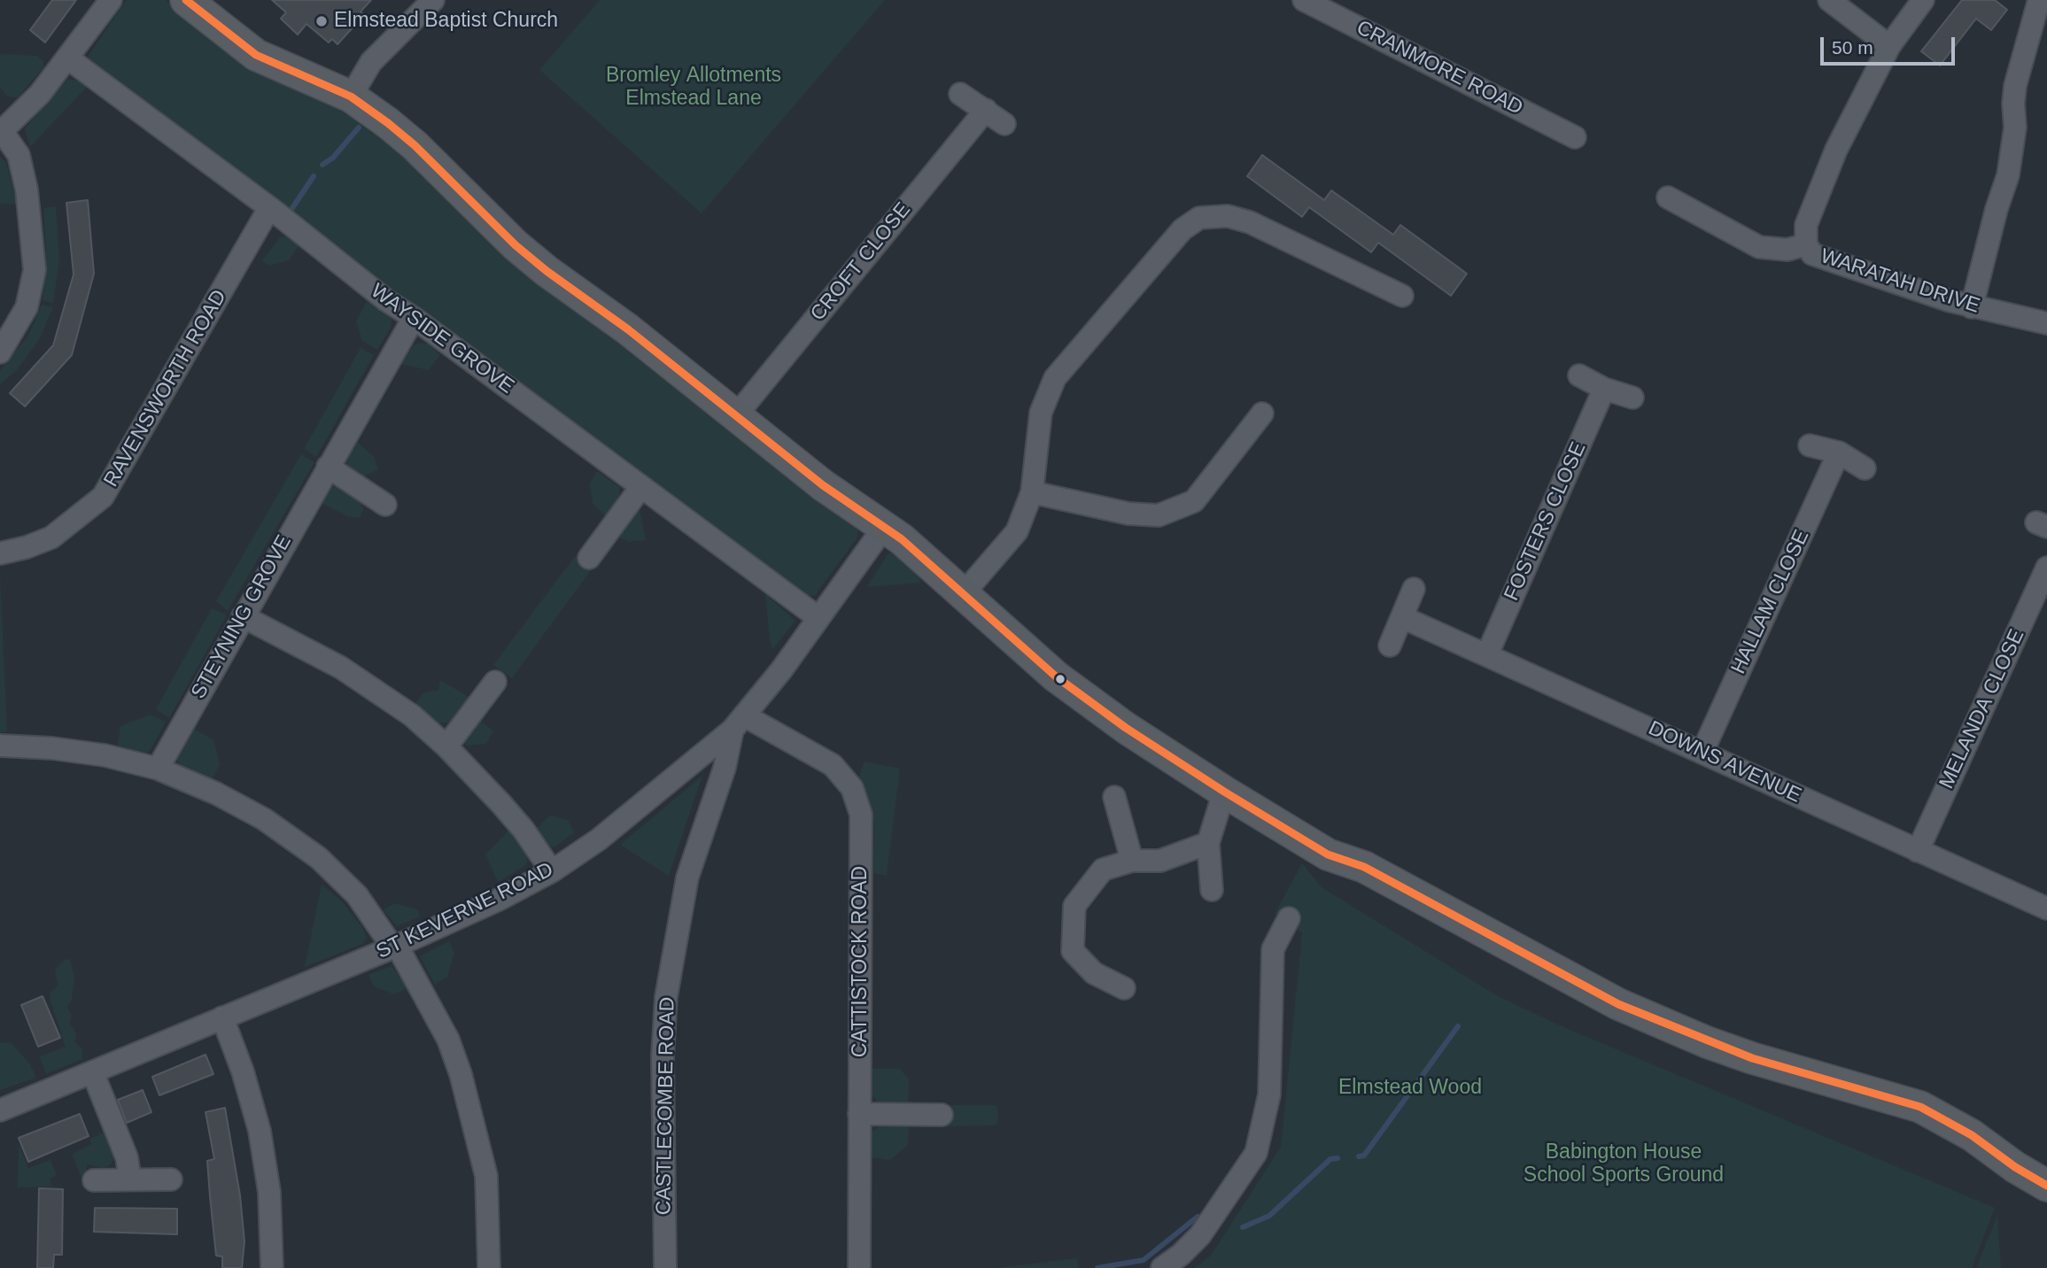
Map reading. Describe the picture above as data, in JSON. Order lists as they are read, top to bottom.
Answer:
{
  "streets": {
    "street": [
      "CRANMORE ROAD",
      "CROFT CLOSE",
      "WARATAH DRIVE",
      "WAYSIDE GROVE",
      "RAVENSWORTH ROAD",
      "FOSTERS CLOSE",
      "HALLAM CLOSE",
      "STEYNING GROVE",
      "MELANDA CLOSE",
      "DOWNS AVENUE",
      "ST KEVERNE ROAD",
      "CATTISTOCK ROAD",
      "CASTLECOMBE ROAD"
    ]
  },
  "crossings": [
    ["WAYSIDE GROVE", "RAVENSWORTH ROAD"],
    ["WAYSIDE GROVE", "STEYNING GROVE"],
    ["WAYSIDE GROVE", "ST KEVERNE ROAD"],
    ["FOSTERS CLOSE", "DOWNS AVENUE"],
    ["HALLAM CLOSE", "DOWNS AVENUE"],
    ["MELANDA CLOSE", "DOWNS AVENUE"],
    ["ST KEVERNE ROAD", "CATTISTOCK ROAD"],
    ["ST KEVERNE ROAD", "CASTLECOMBE ROAD"],
    ["CATTISTOCK ROAD", "CASTLECOMBE ROAD"]
  ],
  "parks": ["Bromley Allotments Elmstead Lane", "Elmstead Wood", "Babington House School Sports Ground"],
  "places": ["Elmstead Baptist Church"],
  "scale_bar": "50 m"
}
